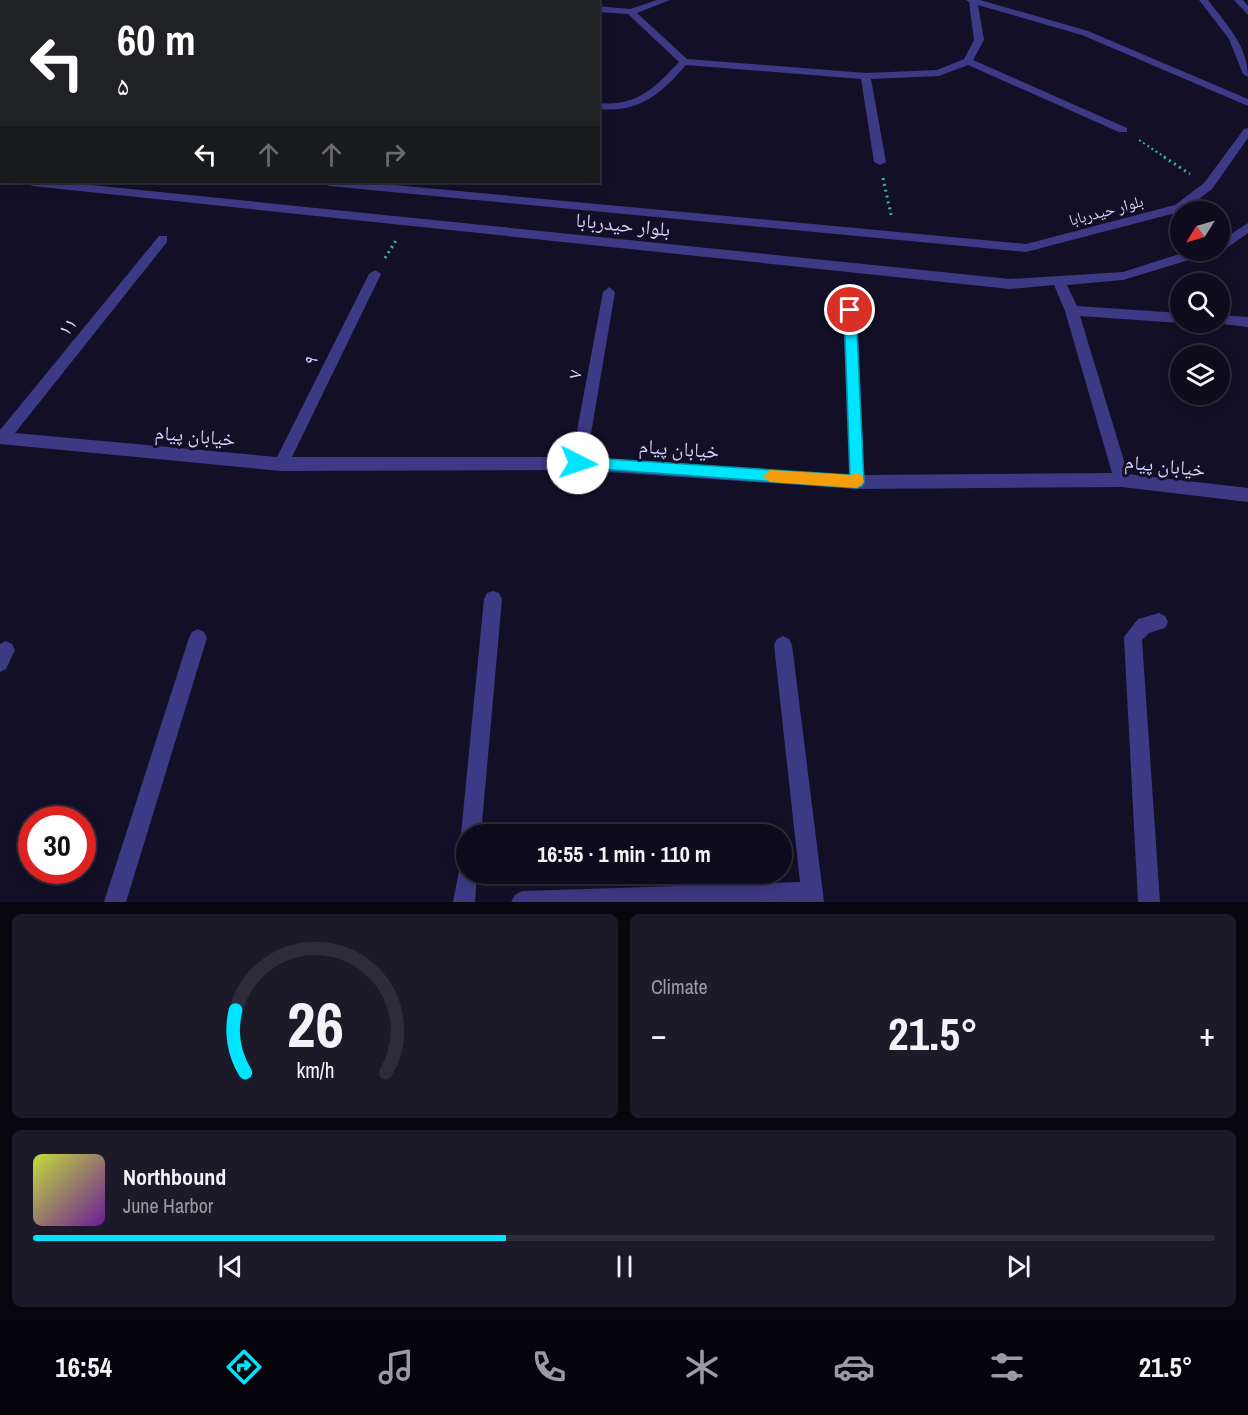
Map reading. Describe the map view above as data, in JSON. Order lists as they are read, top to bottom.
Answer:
{
  "streets": {
    "street": [
      "بلوار حیدربابا",
      "۱۱",
      "۹",
      "۷",
      "خیابان پیام"
    ]
  },
  "crossings": [
    ["۱۱", "خیابان پیام"],
    ["۹", "خیابان پیام"],
    ["۷", "خیابان پیام"]
  ],
  "north": "bottom left",
  "page": {
    "turn": ["60 m", "۵"],
    "limit": "30",
    "trip": "16:55 · 1 min · 110 m",
    "tile": "Climate",
    "heat": ["−", "21.5°", "+"],
    "song": ["Northbound", "June Harbor"],
    "tabs": ["16:54", "21.5°"],
    "gauge": ["26", "km/h"]
  }
}
